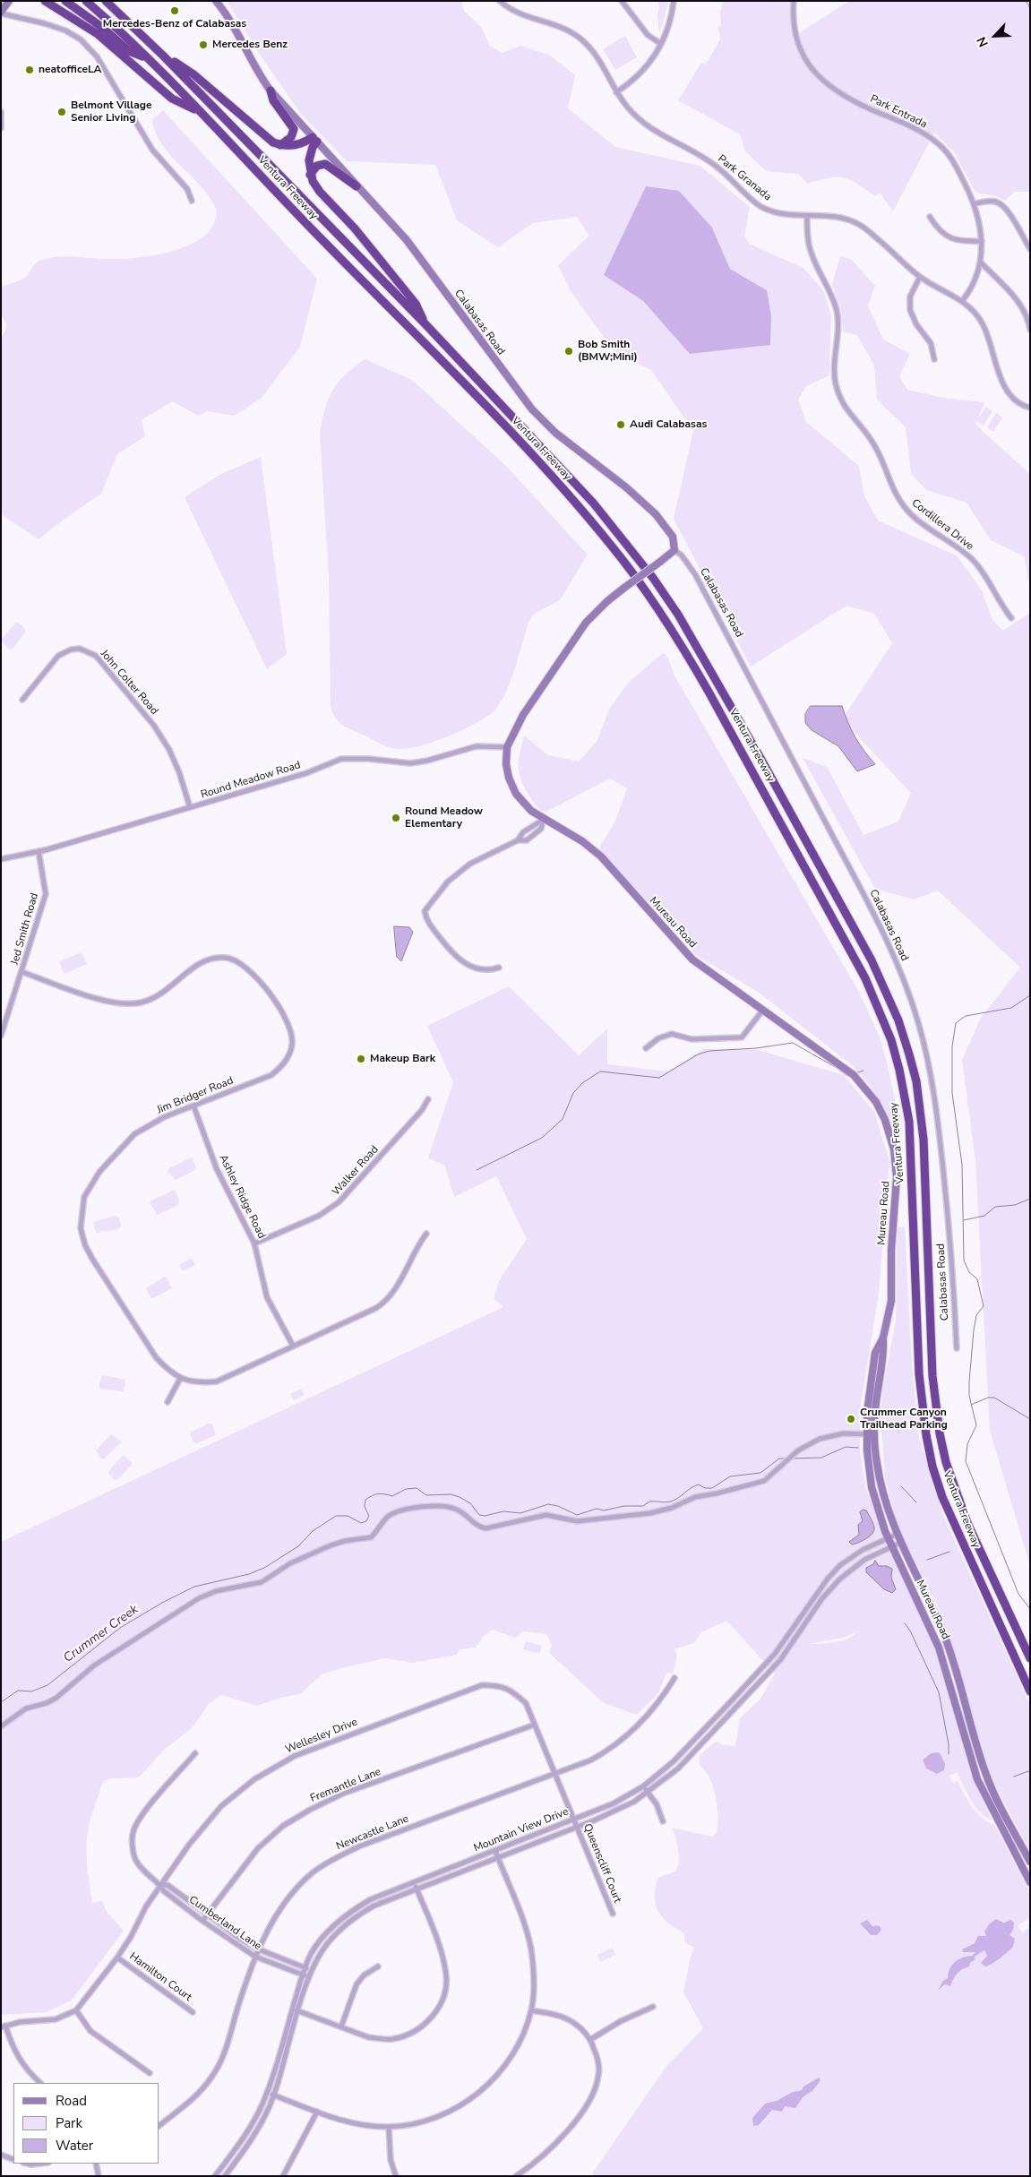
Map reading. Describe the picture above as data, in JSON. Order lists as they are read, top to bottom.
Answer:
{
  "streets": {
    "highway": ["Ventura Freeway"],
    "main road": ["Calabasas Road", "Mureau Road"],
    "street": [
      "Park Entrada",
      "Park Granada",
      "Cordillera Drive",
      "John Colter Road",
      "Round Meadow Road",
      "Jed Smith Road",
      "Jim Bridger Road",
      "Walker Road",
      "Ashley Ridge Road",
      "Wellesley Drive",
      "Fremantle Lane",
      "Mountain View Drive",
      "Newcastle Lane",
      "Queenscliff Court",
      "Cumberland Lane",
      "Hamilton Court"
    ]
  },
  "crossings": [
    ["Park Entrada", "Park Granada"],
    ["Park Granada", "Cordillera Drive"],
    ["Calabasas Road", "Mureau Road"],
    ["John Colter Road", "Round Meadow Road"],
    ["Round Meadow Road", "Mureau Road"],
    ["Round Meadow Road", "Jed Smith Road"],
    ["Mureau Road", "Mountain View Drive"],
    ["Jed Smith Road", "Jim Bridger Road"],
    ["Jim Bridger Road", "Ashley Ridge Road"],
    ["Walker Road", "Ashley Ridge Road"],
    ["Wellesley Drive", "Fremantle Lane"],
    ["Wellesley Drive", "Mountain View Drive"],
    ["Wellesley Drive", "Newcastle Lane"],
    ["Wellesley Drive", "Queenscliff Court"],
    ["Wellesley Drive", "Cumberland Lane"],
    ["Wellesley Drive", "Hamilton Court"],
    ["Fremantle Lane", "Cumberland Lane"],
    ["Mountain View Drive", "Queenscliff Court"],
    ["Mountain View Drive", "Cumberland Lane"],
    ["Newcastle Lane", "Cumberland Lane"]
  ],
  "water": ["Crummer Creek"],
  "places": [
    "Mercedes-Benz of Calabasas",
    "Mercedes Benz",
    "neatofficeLA",
    "Belmont Village Senior Living",
    "Bob Smith (BMW;Mini)",
    "Audi Calabasas",
    "Round Meadow Elementary",
    "Makeup Bark",
    "Crummer Canyon Trailhead Parking"
  ],
  "legend": ["Road", "Park", "Water"],
  "north": "bottom left"
}
